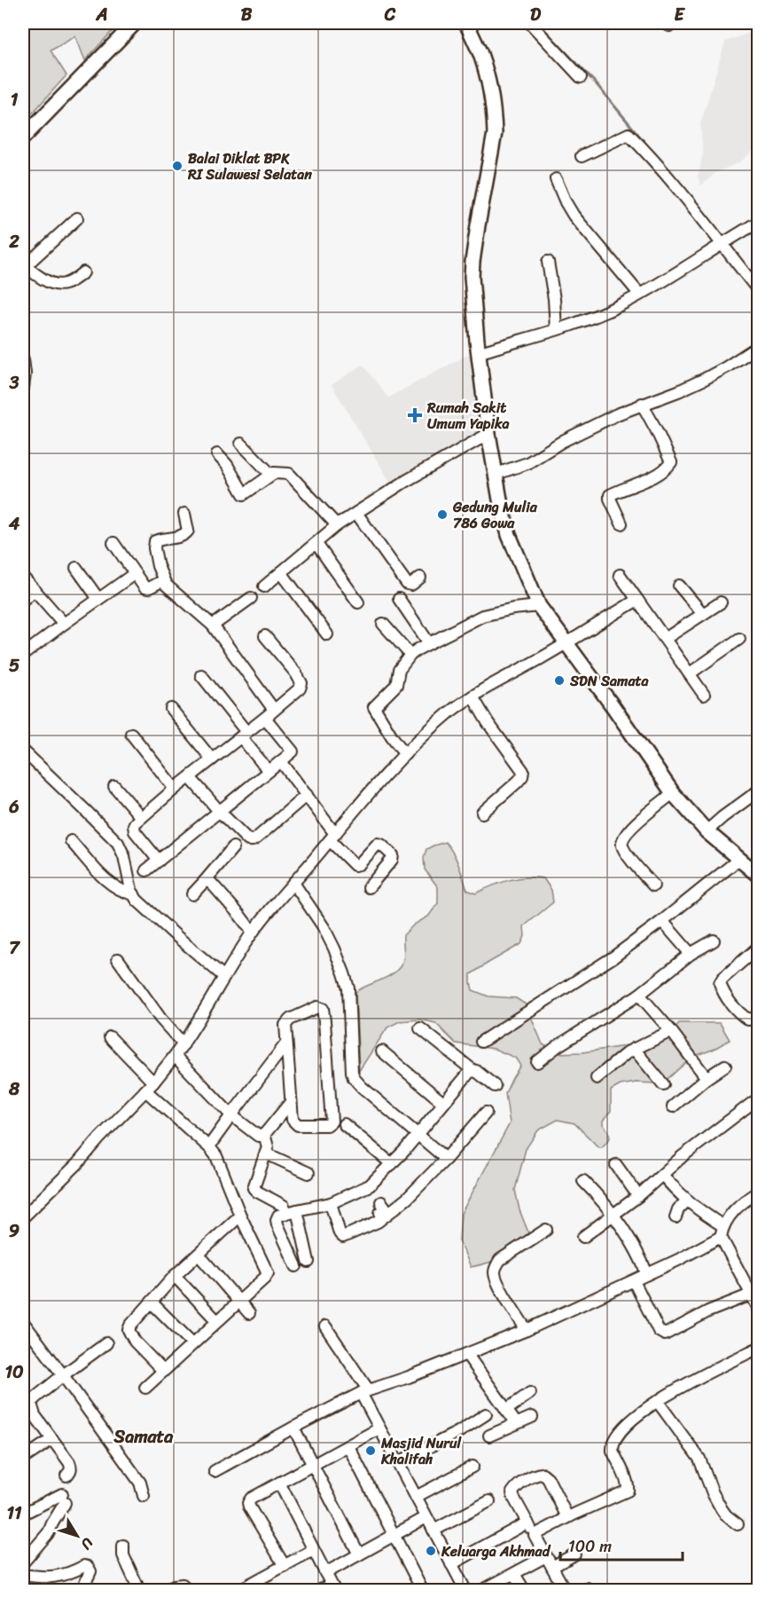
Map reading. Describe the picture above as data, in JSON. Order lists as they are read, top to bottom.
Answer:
{
  "districts": ["Samata"],
  "places": {
    "other": [
      "Balai Diklat BPK RI Sulawesi Selatan",
      "Gedung Mulia 786 Gowa",
      "SDN Samata",
      "Masjid Nurul Khalifah",
      "Keluarga Akhmad"
    ],
    "health": ["Rumah Sakit Umum Yapika"]
  },
  "scale_bar": "100 m",
  "north": "bottom right",
  "grid": {
    "columns": [
      "A",
      "B",
      "C",
      "D",
      "E"
    ],
    "rows": [
      "1",
      "2",
      "3",
      "4",
      "5",
      "6",
      "7",
      "8",
      "9",
      "10",
      "11"
    ]
  }
}
